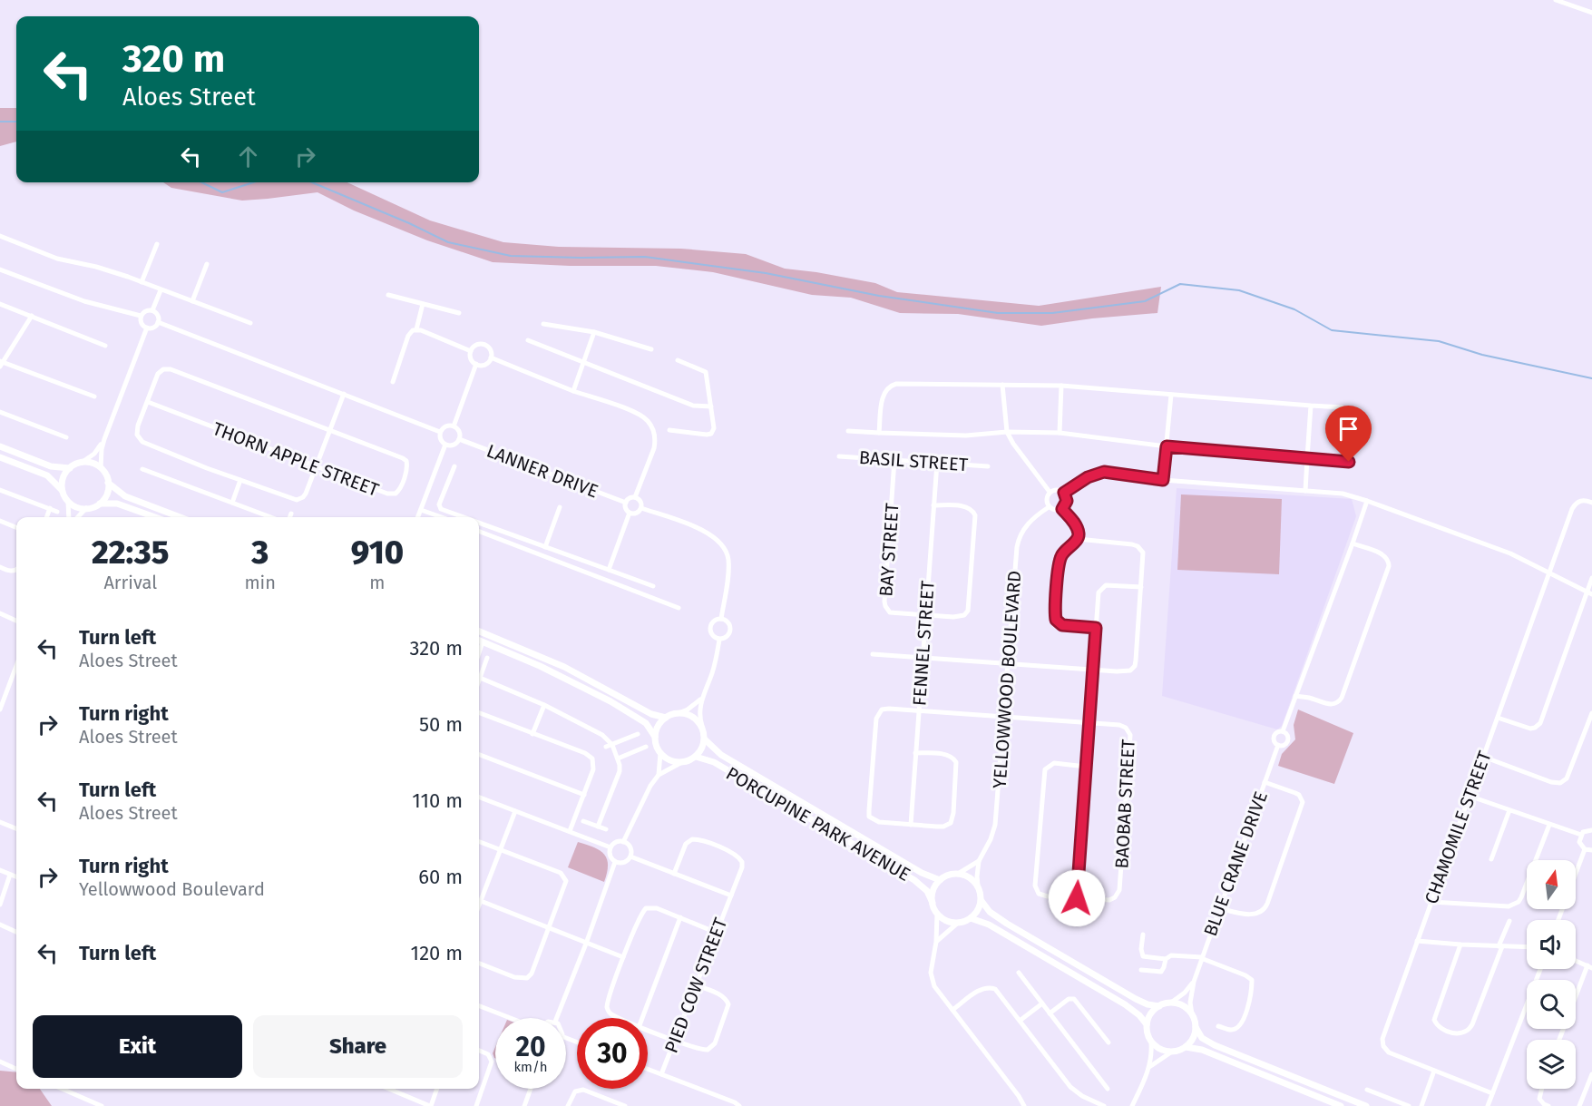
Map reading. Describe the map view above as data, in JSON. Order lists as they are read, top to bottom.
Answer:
{
  "streets": {
    "street": [
      "THORN APPLE STREET",
      "BASIL STREET",
      "LANNER DRIVE",
      "BAY STREET",
      "FENNEL STREET",
      "YELLOWWOOD BOULEVARD",
      "BAOBAB STREET",
      "PORCUPINE PARK AVENUE",
      "CHAMOMILE STREET",
      "BLUE CRANE DRIVE",
      "PIED COW STREET"
    ]
  },
  "crossings": [
    ["BASIL STREET", "BAY STREET"],
    ["BASIL STREET", "FENNEL STREET"],
    ["BAY STREET", "FENNEL STREET"],
    ["YELLOWWOOD BOULEVARD", "PORCUPINE PARK AVENUE"]
  ],
  "north": "top",
  "page": {
    "turn": ["320 m", "Aloes Street"],
    "eta": [
      "22:35",
      "Arrival",
      "3",
      "min",
      "910",
      "m"
    ],
    "list": [
      {
        "name": "Turn left",
        "note": "Aloes Street",
        "value": "320 m"
      },
      {
        "name": "Turn right",
        "note": "Aloes Street",
        "value": "50 m"
      },
      {
        "name": "Turn left",
        "note": "Aloes Street",
        "value": "110 m"
      },
      {
        "name": "Turn right",
        "note": "Yellowwood Boulevard",
        "value": "60 m"
      },
      {
        "name": "Turn left",
        "value": "120 m"
      }
    ],
    "buttons": ["Exit", "Share"],
    "speed": "20 km/h",
    "limit": "30"
  }
}
